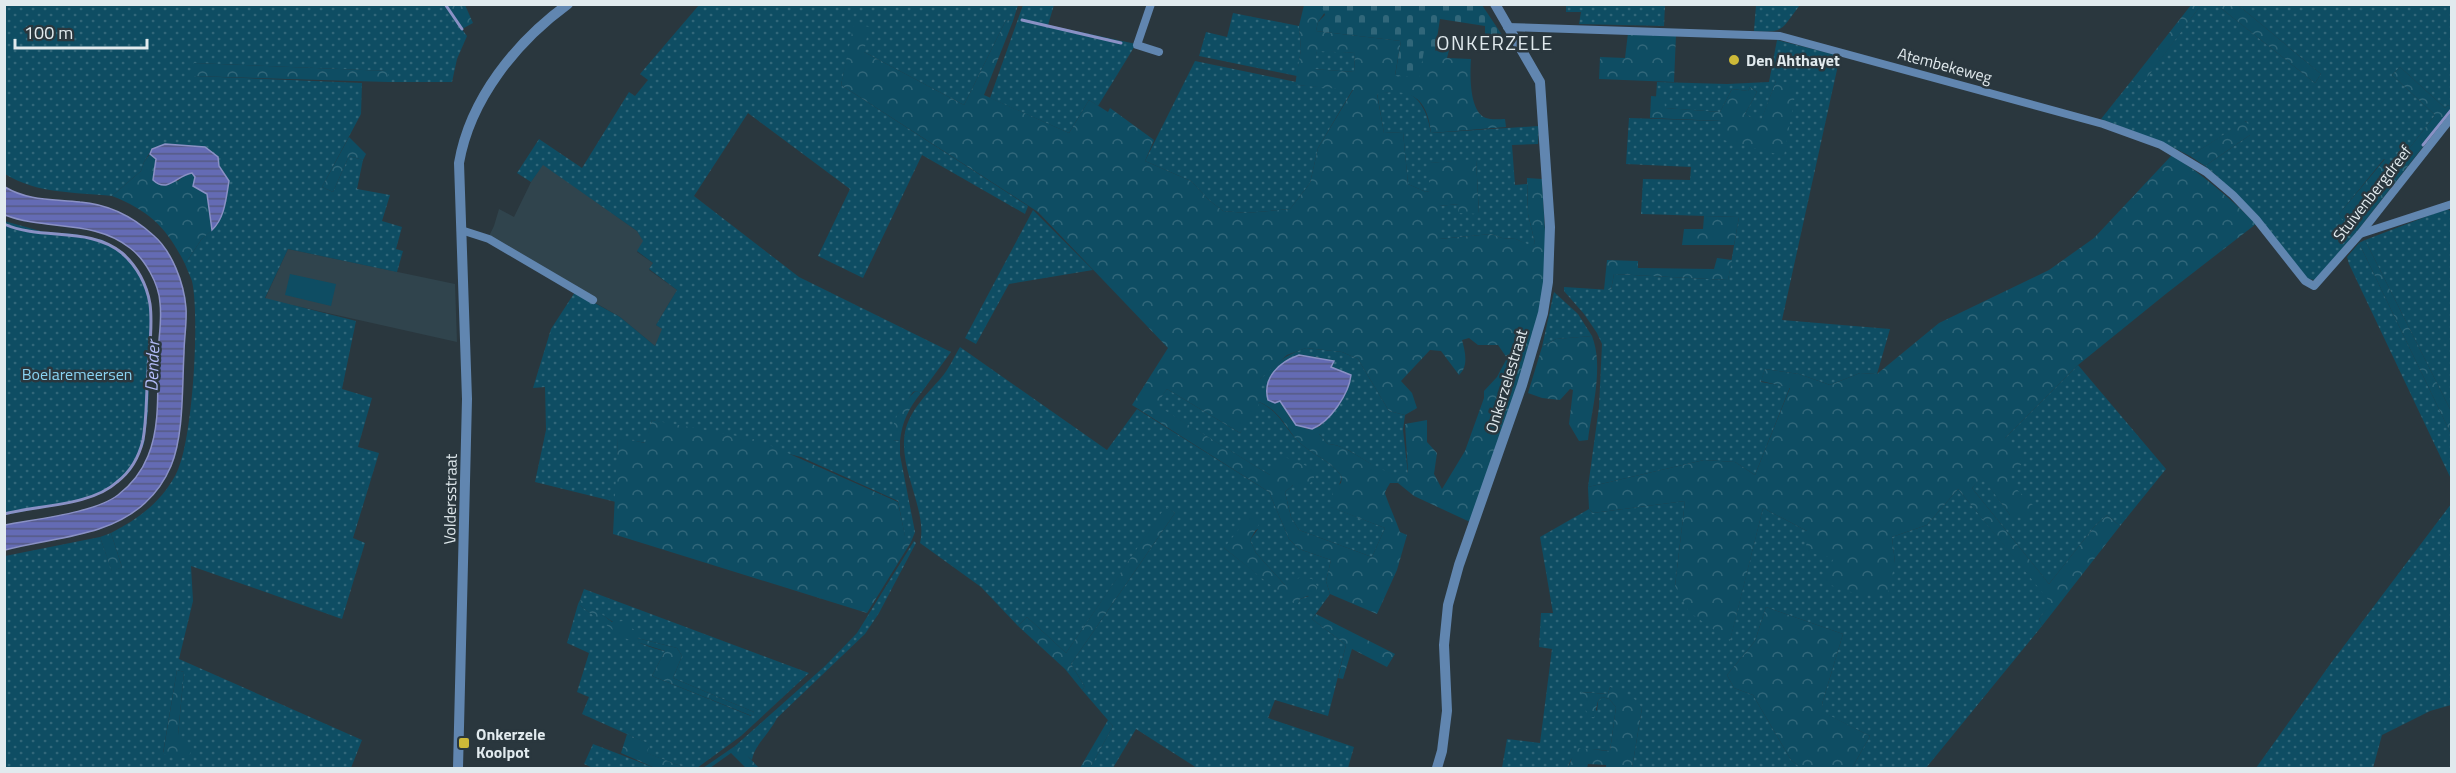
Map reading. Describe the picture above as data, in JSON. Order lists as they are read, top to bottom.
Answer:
{
  "streets": {
    "street": [
      "Atembekeweg",
      "Stuivenbergdreef",
      "Onkerzelestraat",
      "Voldersstraat"
    ]
  },
  "crossings": [
    ["Atembekeweg", "Stuivenbergdreef"],
    ["Atembekeweg", "Onkerzelestraat"]
  ],
  "districts": ["ONKERZELE"],
  "water": ["Dender"],
  "parks": ["Boelaremeersen"],
  "places": {
    "other": ["Den Ahthayet"],
    "transit": ["Onkerzele Koolpot"]
  },
  "scale_bar": "100 m"
}
